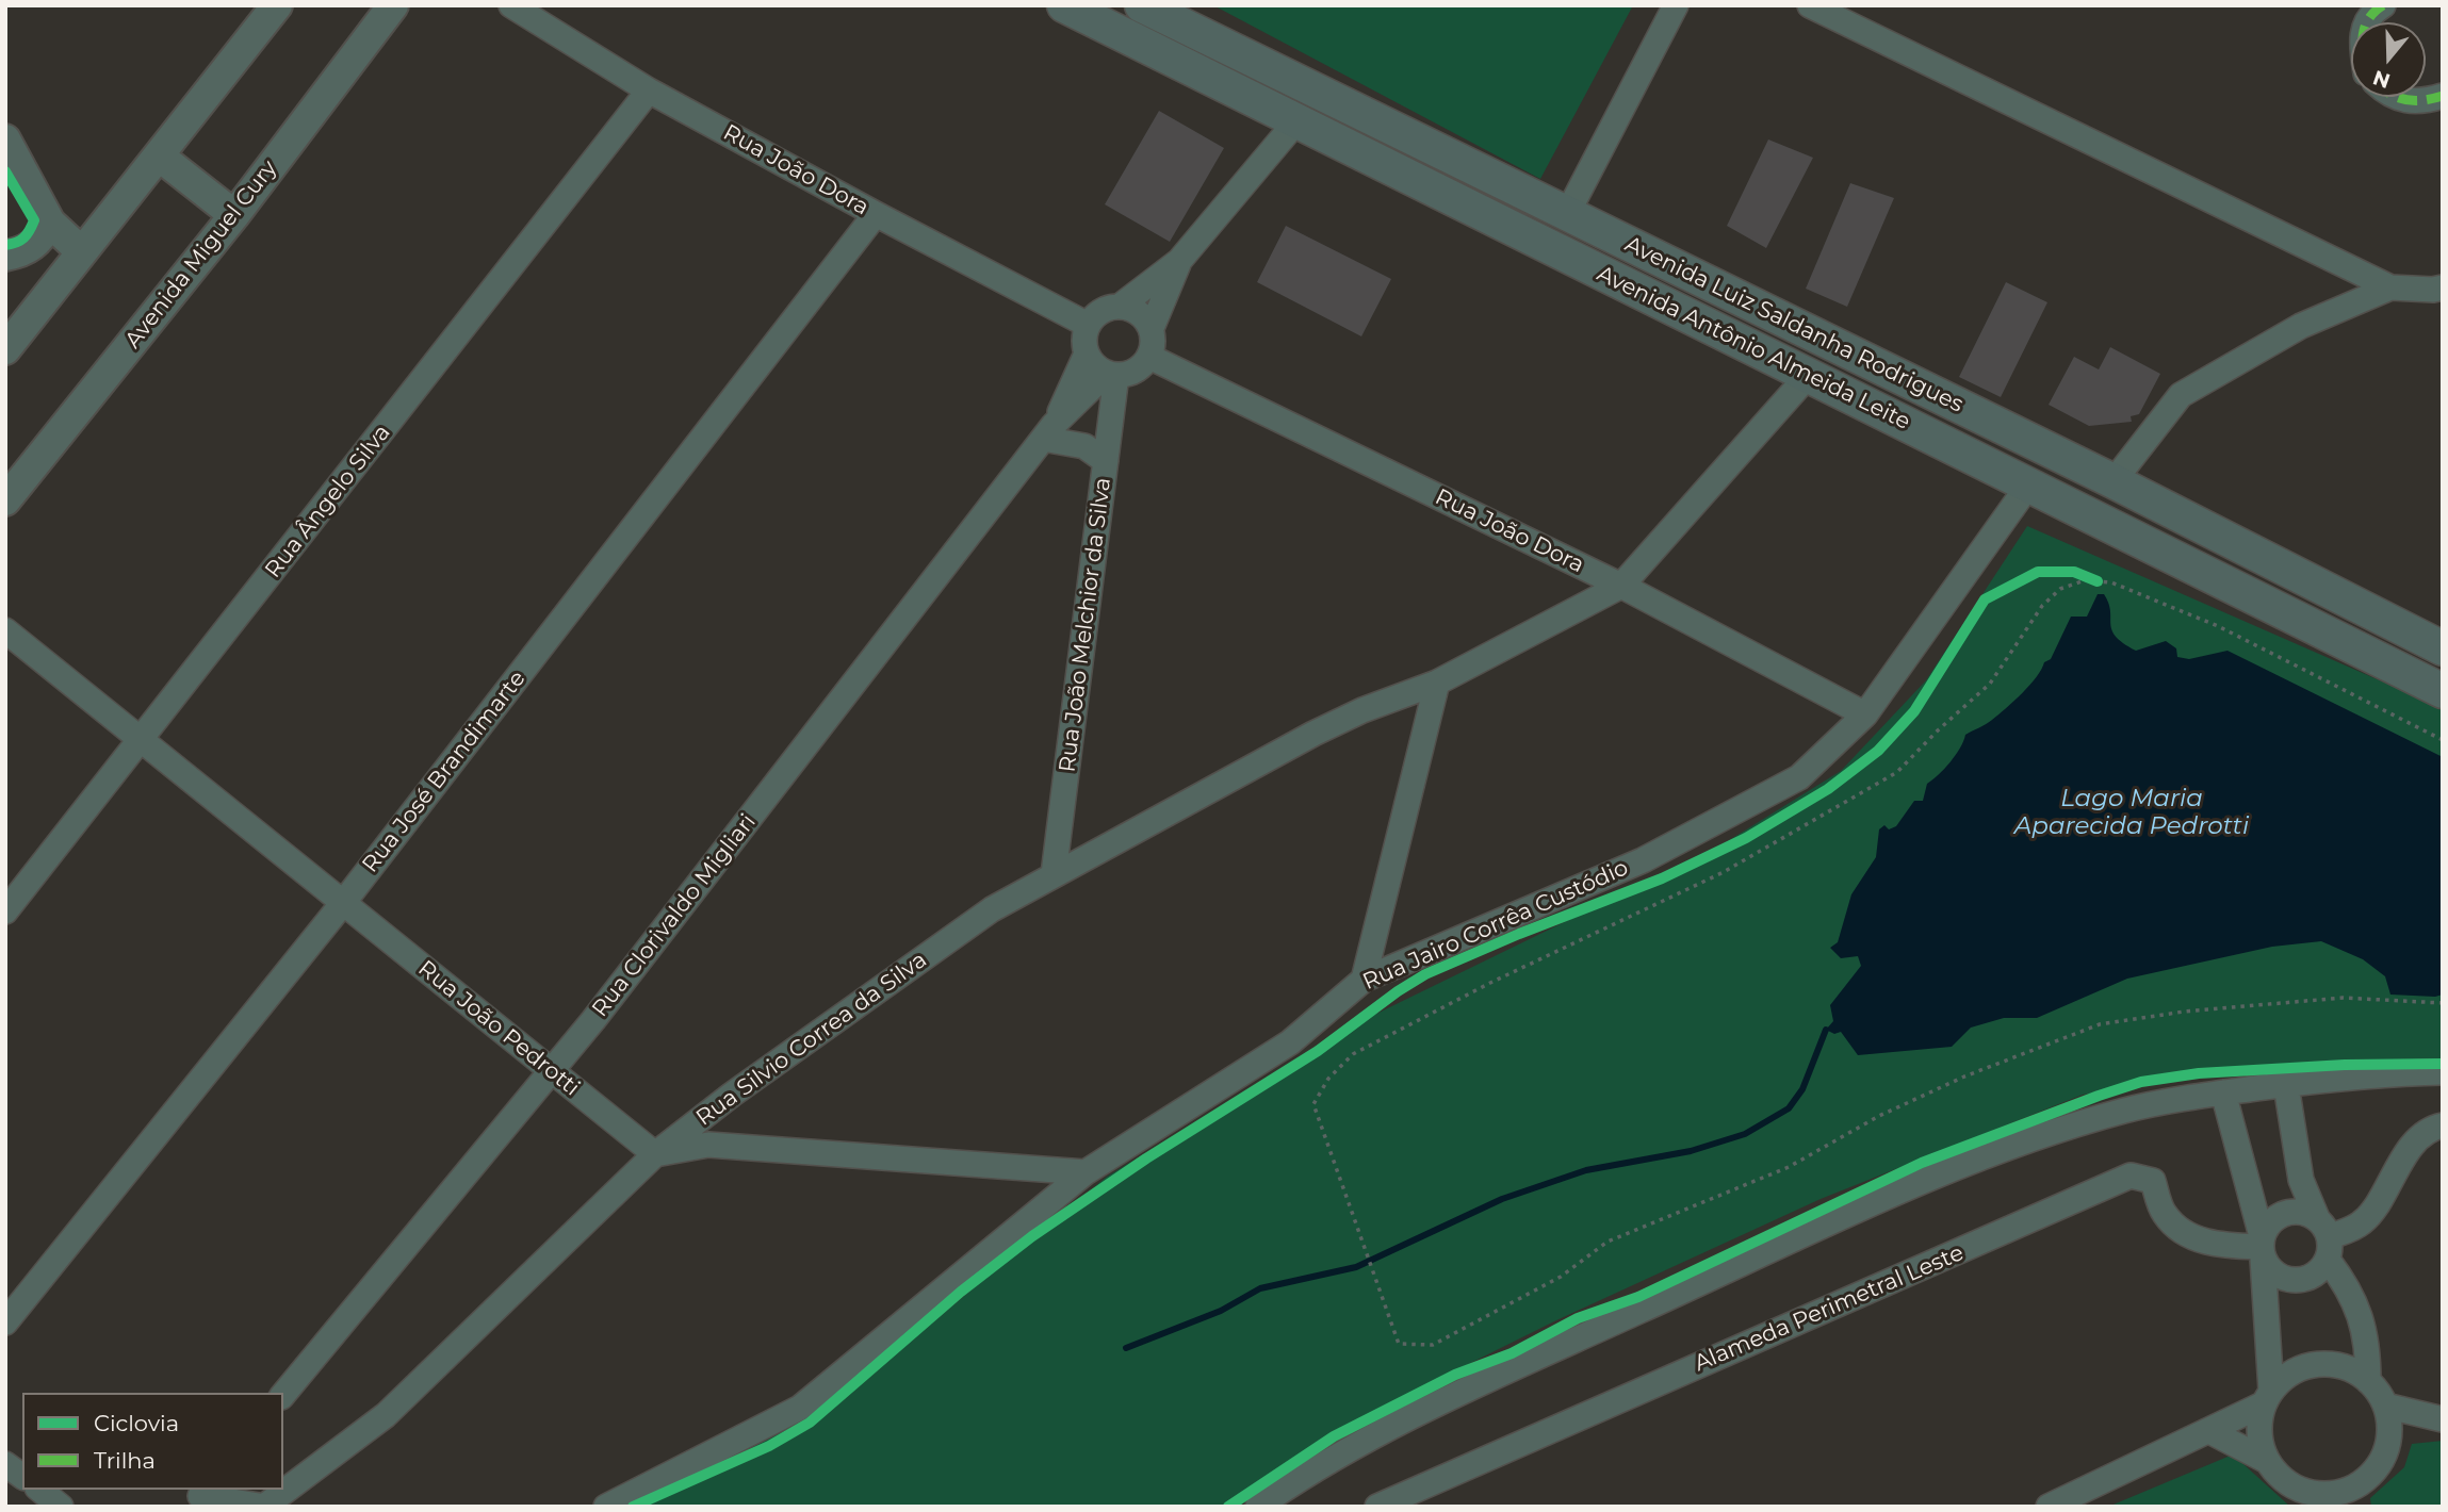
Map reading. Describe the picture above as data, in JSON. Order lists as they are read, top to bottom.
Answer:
{
  "streets": {
    "main road": ["Avenida Luiz Saldanha Rodrigues", "Avenida Antônio Almeida Leite"],
    "street": [
      "Rua João Dora",
      "Avenida Miguel Cury",
      "Rua Ângelo Silva",
      "Rua João Melchior da Silva",
      "Rua José Brandimarte",
      "Rua Clorivaldo Migliari",
      "Rua Jairo Corrêa Custódio",
      "Rua João Pedrotti",
      "Rua Silvio Correa da Silva",
      "Alameda Perimetral Leste"
    ]
  },
  "crossings": [
    ["Rua João Dora", "Rua Ângelo Silva"],
    ["Rua João Dora", "Rua João Melchior da Silva"],
    ["Rua João Dora", "Rua José Brandimarte"],
    ["Rua João Dora", "Rua Clorivaldo Migliari"],
    ["Rua João Dora", "Rua Jairo Corrêa Custódio"],
    ["Rua João Dora", "Rua Silvio Correa da Silva"],
    ["Avenida Antônio Almeida Leite", "Rua Jairo Corrêa Custódio"],
    ["Avenida Antônio Almeida Leite", "Rua Silvio Correa da Silva"],
    ["Rua Ângelo Silva", "Rua João Pedrotti"],
    ["Rua João Melchior da Silva", "Rua Clorivaldo Migliari"],
    ["Rua João Melchior da Silva", "Rua Silvio Correa da Silva"],
    ["Rua José Brandimarte", "Rua João Pedrotti"],
    ["Rua Clorivaldo Migliari", "Rua João Pedrotti"],
    ["Rua João Pedrotti", "Rua Silvio Correa da Silva"]
  ],
  "water": ["Lago Maria Aparecida Pedrotti"],
  "legend": ["Ciclovia", "Trilha"],
  "north": "bottom"
}
